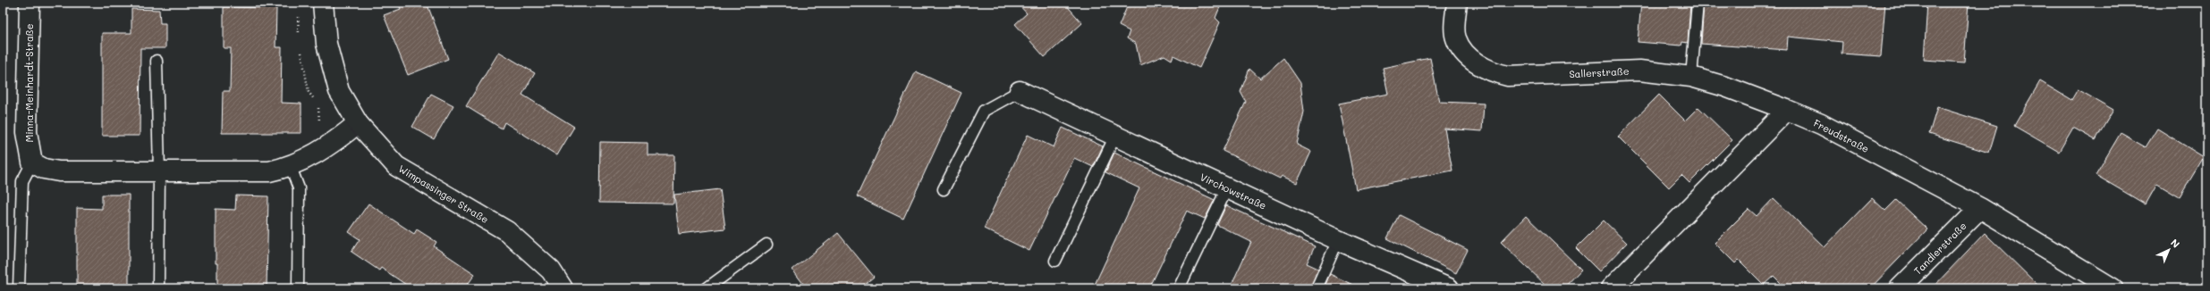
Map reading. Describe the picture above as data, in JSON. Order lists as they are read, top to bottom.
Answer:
{
  "streets": {
    "street": [
      "Sallerstraße",
      "Minna-Meinhardt-Straße",
      "Freudstraße",
      "Virchowstraße",
      "Wimpassinger Straße",
      "Tandlerstraße"
    ]
  },
  "crossings": [
    ["Sallerstraße", "Freudstraße"],
    ["Freudstraße", "Tandlerstraße"]
  ],
  "north": "top right"
}
